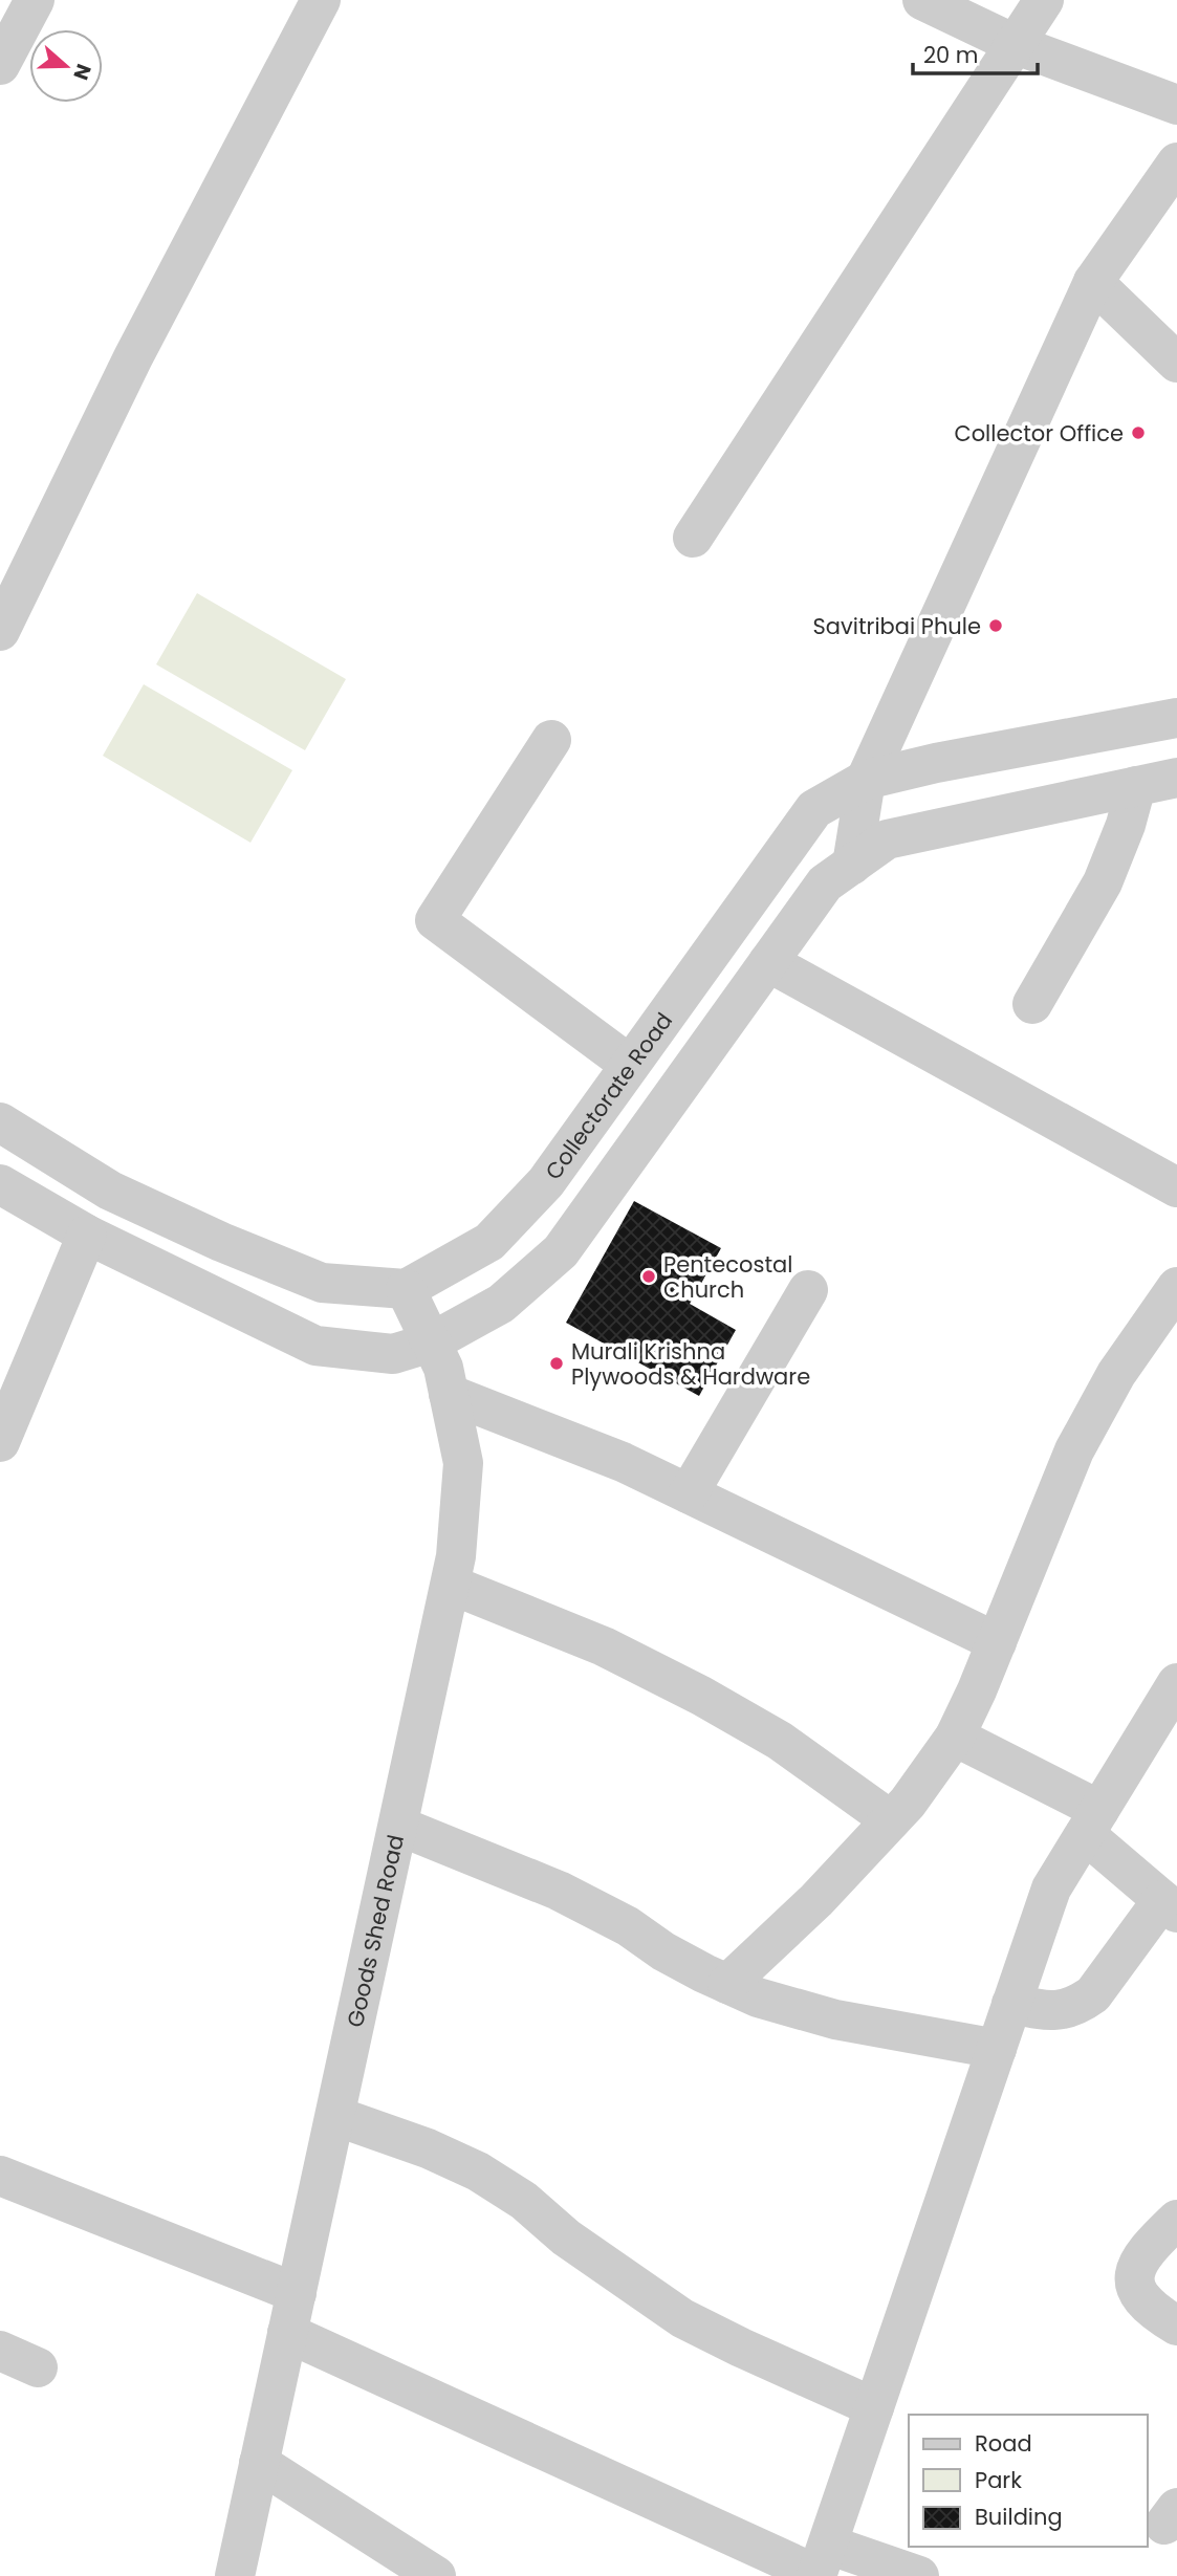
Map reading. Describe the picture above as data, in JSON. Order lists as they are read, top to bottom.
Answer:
{
  "streets": {
    "street": ["Collectorate Road", "Goods Shed Road"]
  },
  "crossings": [
    ["Collectorate Road", "Goods Shed Road"]
  ],
  "places": [
    "Collector Office",
    "Savitribai Phule",
    "Pentecostal Church",
    "Murali Krishna Plywoods & Hardware"
  ],
  "legend": ["Road", "Park", "Building"],
  "scale_bar": "20 m",
  "north": "right"
}
